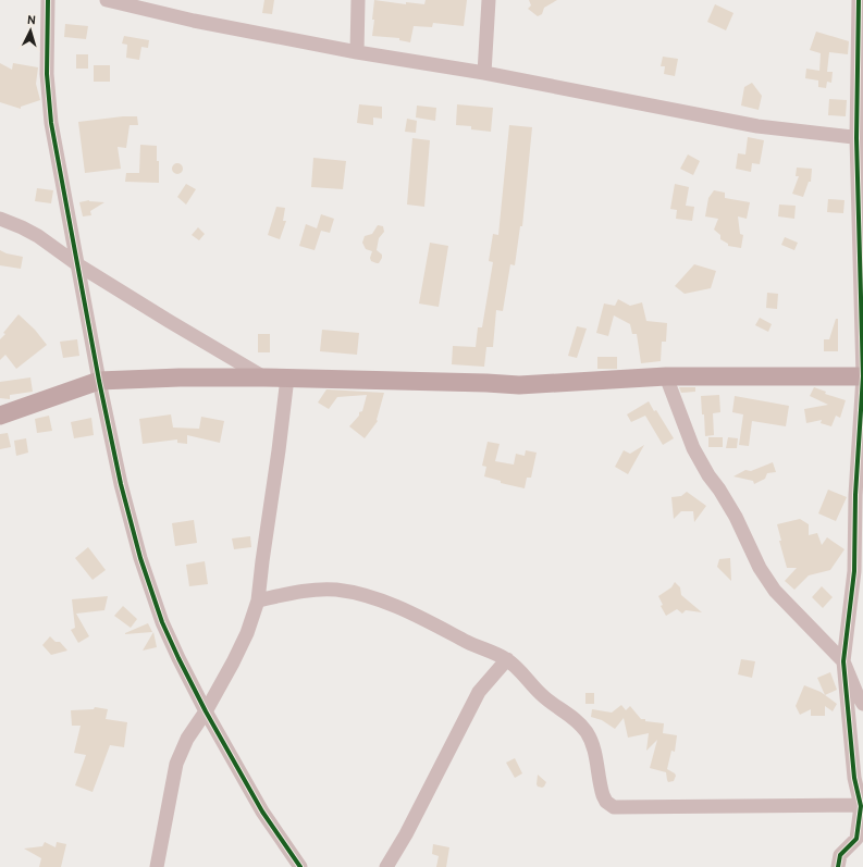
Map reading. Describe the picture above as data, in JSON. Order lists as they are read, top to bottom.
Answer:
{
  "north": "top"
}
